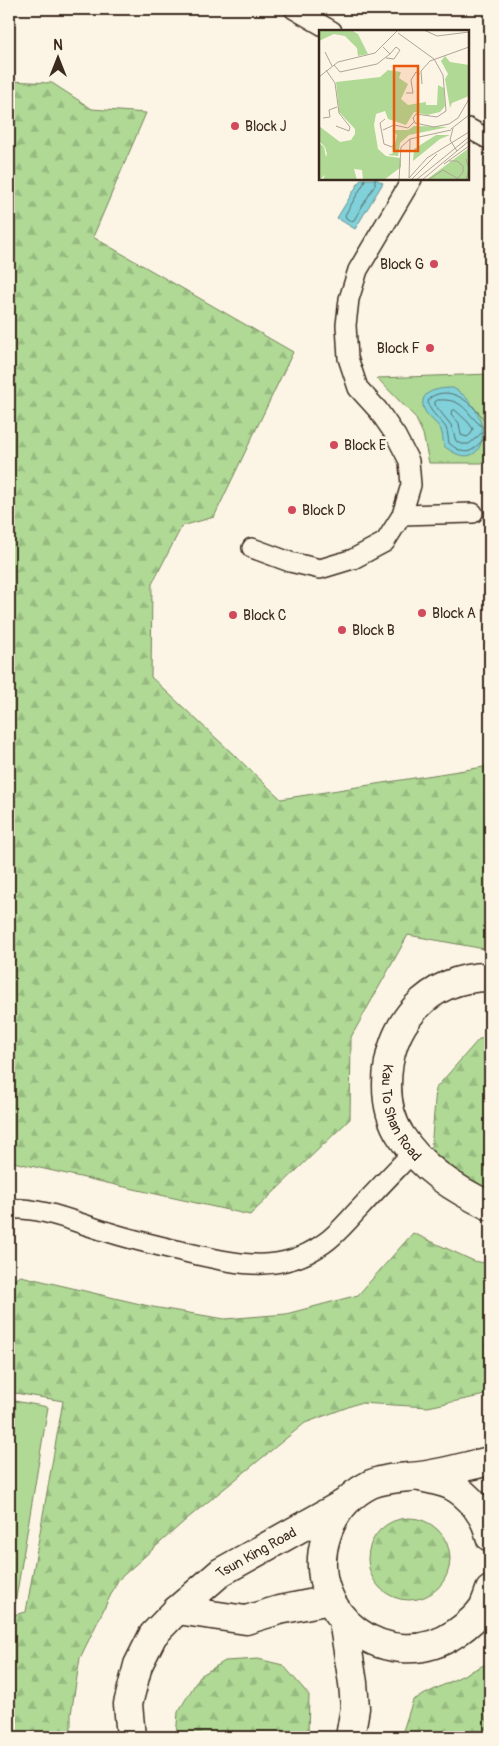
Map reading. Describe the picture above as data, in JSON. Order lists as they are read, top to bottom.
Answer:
{
  "streets": {
    "street": ["Kau To Shan Road", "Tsun King Road"]
  },
  "places": [
    "Block J",
    "Block G",
    "Block F",
    "Block E",
    "Block D",
    "Block A",
    "Block C",
    "Block B"
  ],
  "north": "top"
}
